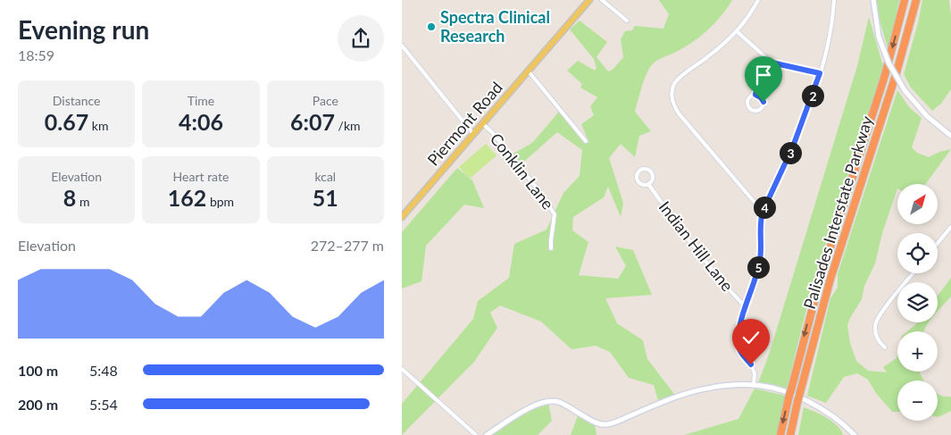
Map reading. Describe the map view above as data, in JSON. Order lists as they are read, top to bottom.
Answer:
{
  "streets": {
    "highway": ["Palisades Interstate Parkway"],
    "main road": ["Piermont Road"],
    "street": ["Conklin Lane", "Indian Hill Lane"]
  },
  "crossings": [
    ["Piermont Road", "Conklin Lane"]
  ],
  "places": ["Spectra Clinical Research"],
  "north": "top right",
  "page": {
    "heading": ["Evening run", "18:59"],
    "stats": [
      ["Distance", "0.67 km"],
      ["Time", "4:06"],
      ["Pace", "6:07 /km"],
      ["Elevation", "8 m"],
      ["Heart rate", "162 bpm"],
      ["kcal", "51"]
    ],
    "pins": [
      "2",
      "3",
      "4",
      "5"
    ],
    "map_buttons": ["+", "−"],
    "chart": ["Elevation", "272–277 m"],
    "list": [
      {
        "name": "100 m",
        "note": "5:48"
      },
      {
        "name": "200 m",
        "note": "5:54"
      }
    ]
  }
}
